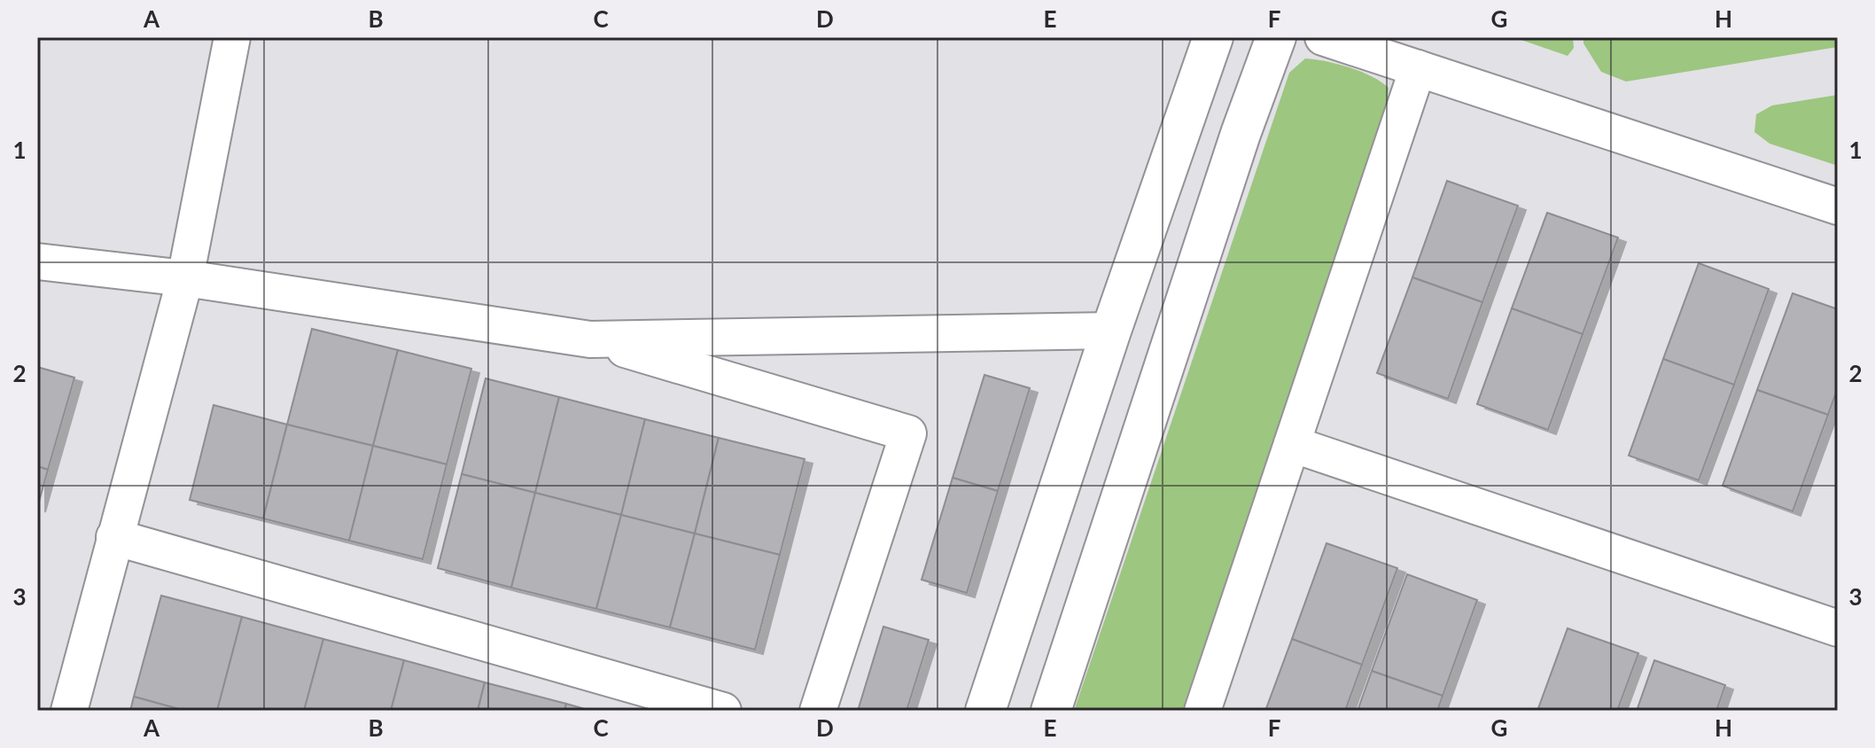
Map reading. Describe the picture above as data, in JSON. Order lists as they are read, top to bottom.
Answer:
{
  "grid": {
    "columns": [
      "A",
      "B",
      "C",
      "D",
      "E",
      "F",
      "G",
      "H"
    ],
    "rows": ["1", "2", "3"]
  }
}
